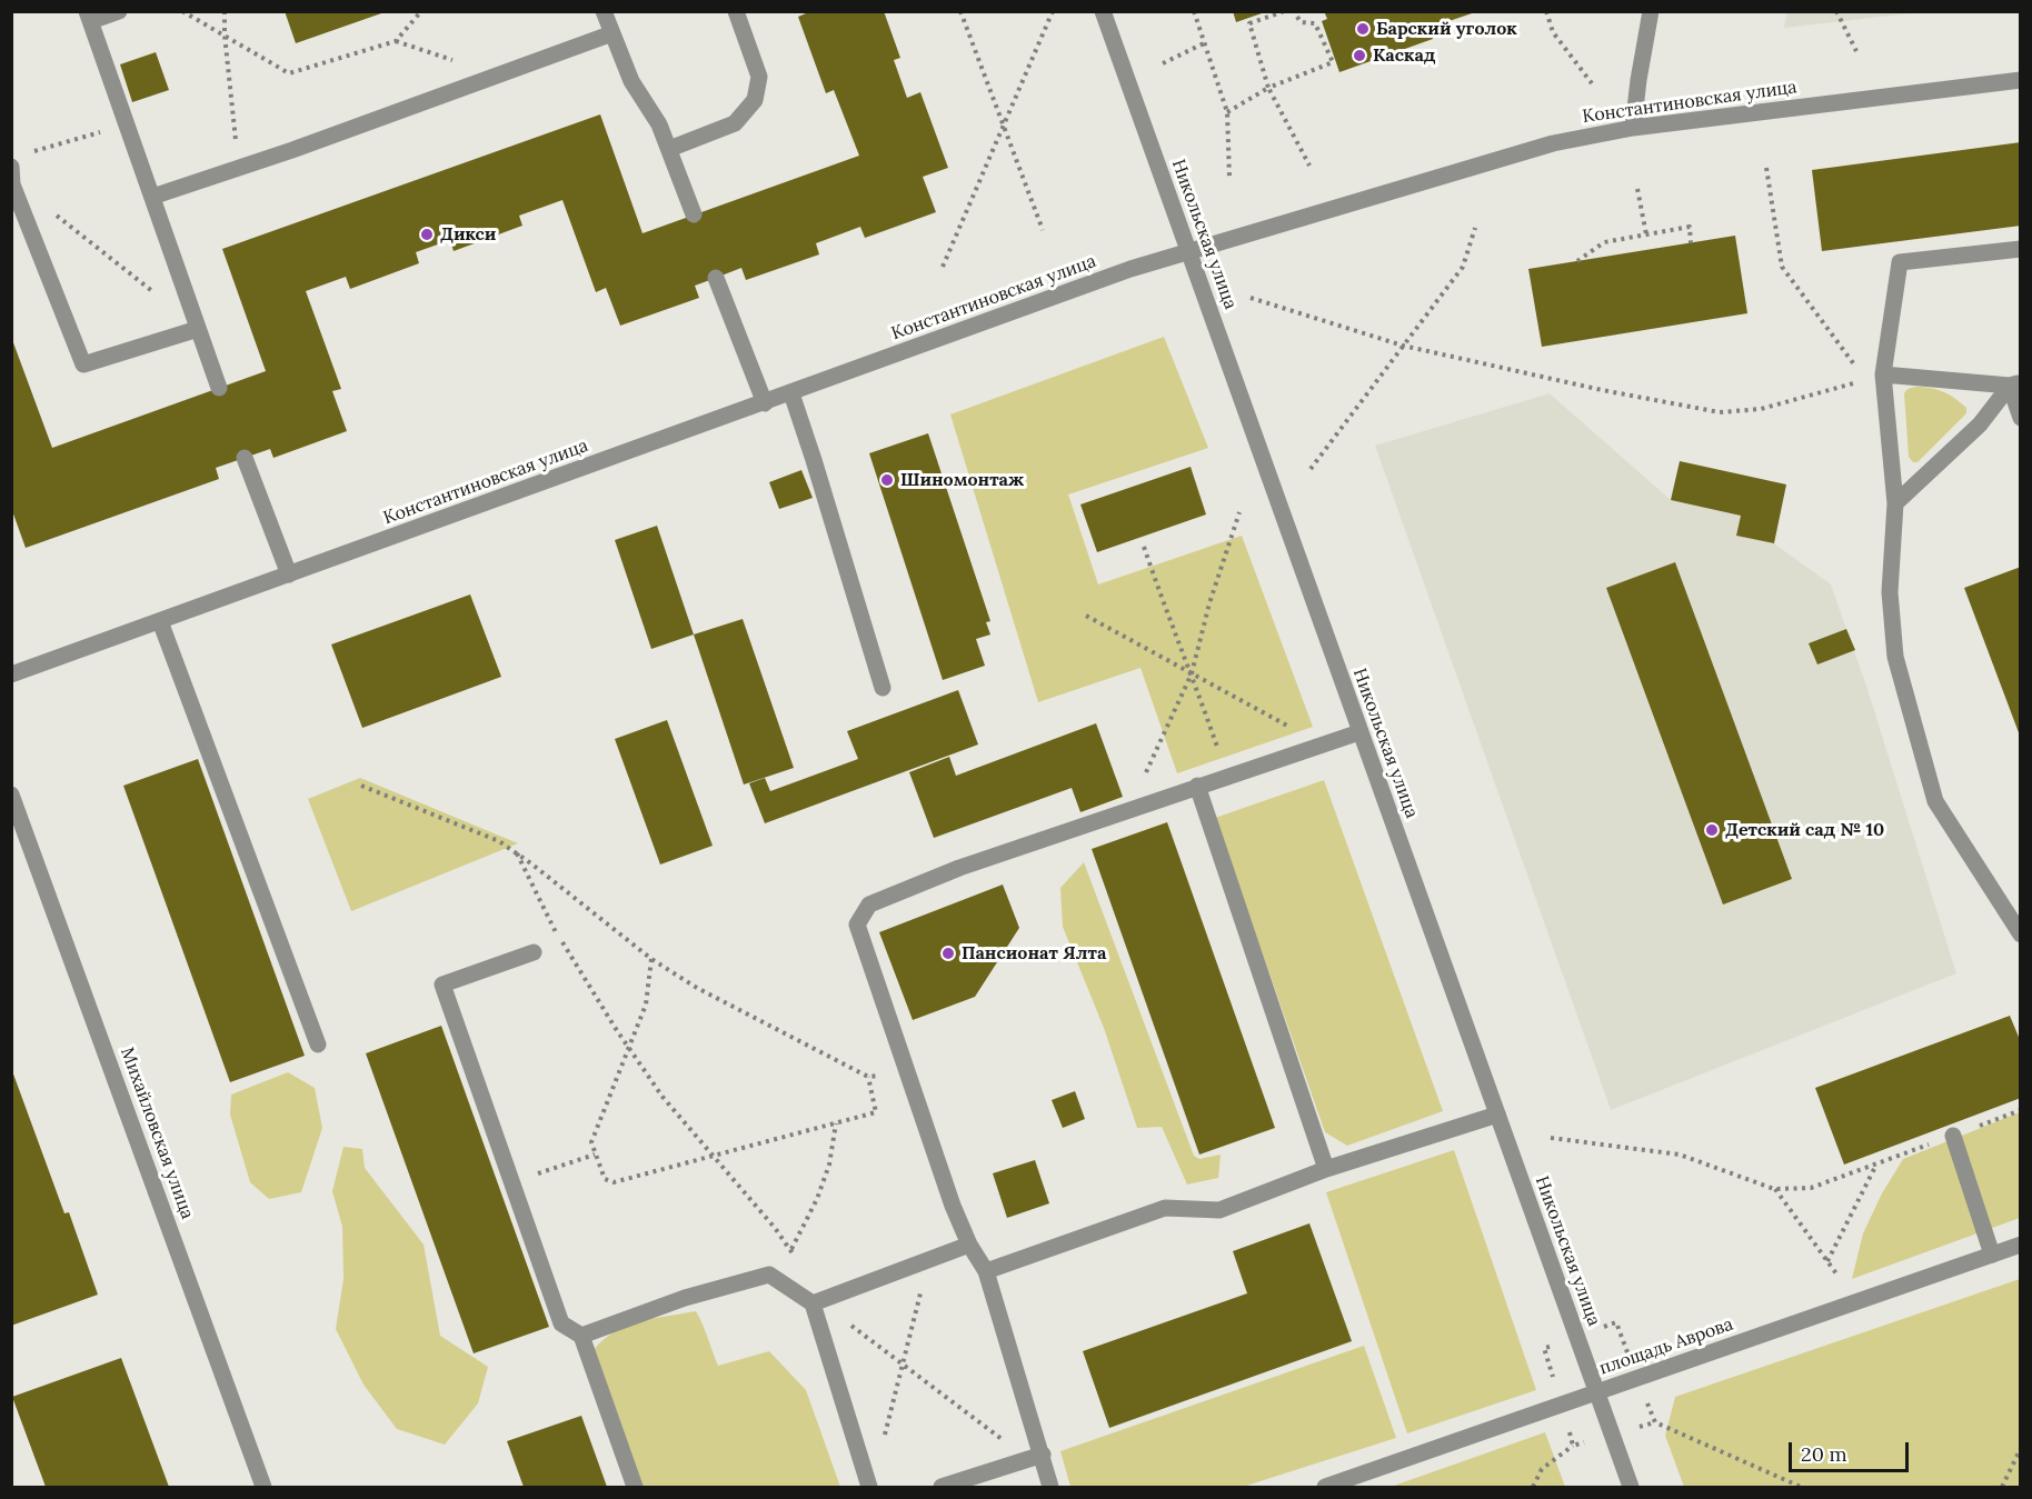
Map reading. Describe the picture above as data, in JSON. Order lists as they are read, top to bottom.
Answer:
{
  "streets": {
    "street": [
      "Константиновская улица",
      "Никольская улица",
      "Михайловская улица",
      "площадь Аврова"
    ]
  },
  "crossings": [
    ["Константиновская улица", "Никольская улица"],
    ["Никольская улица", "площадь Аврова"]
  ],
  "places": [
    "Барский уголок",
    "Каскад",
    "Дикси",
    "Шиномонтаж",
    "Детский сад № 10",
    "Пансионат Ялта"
  ],
  "scale_bar": "20 m"
}
